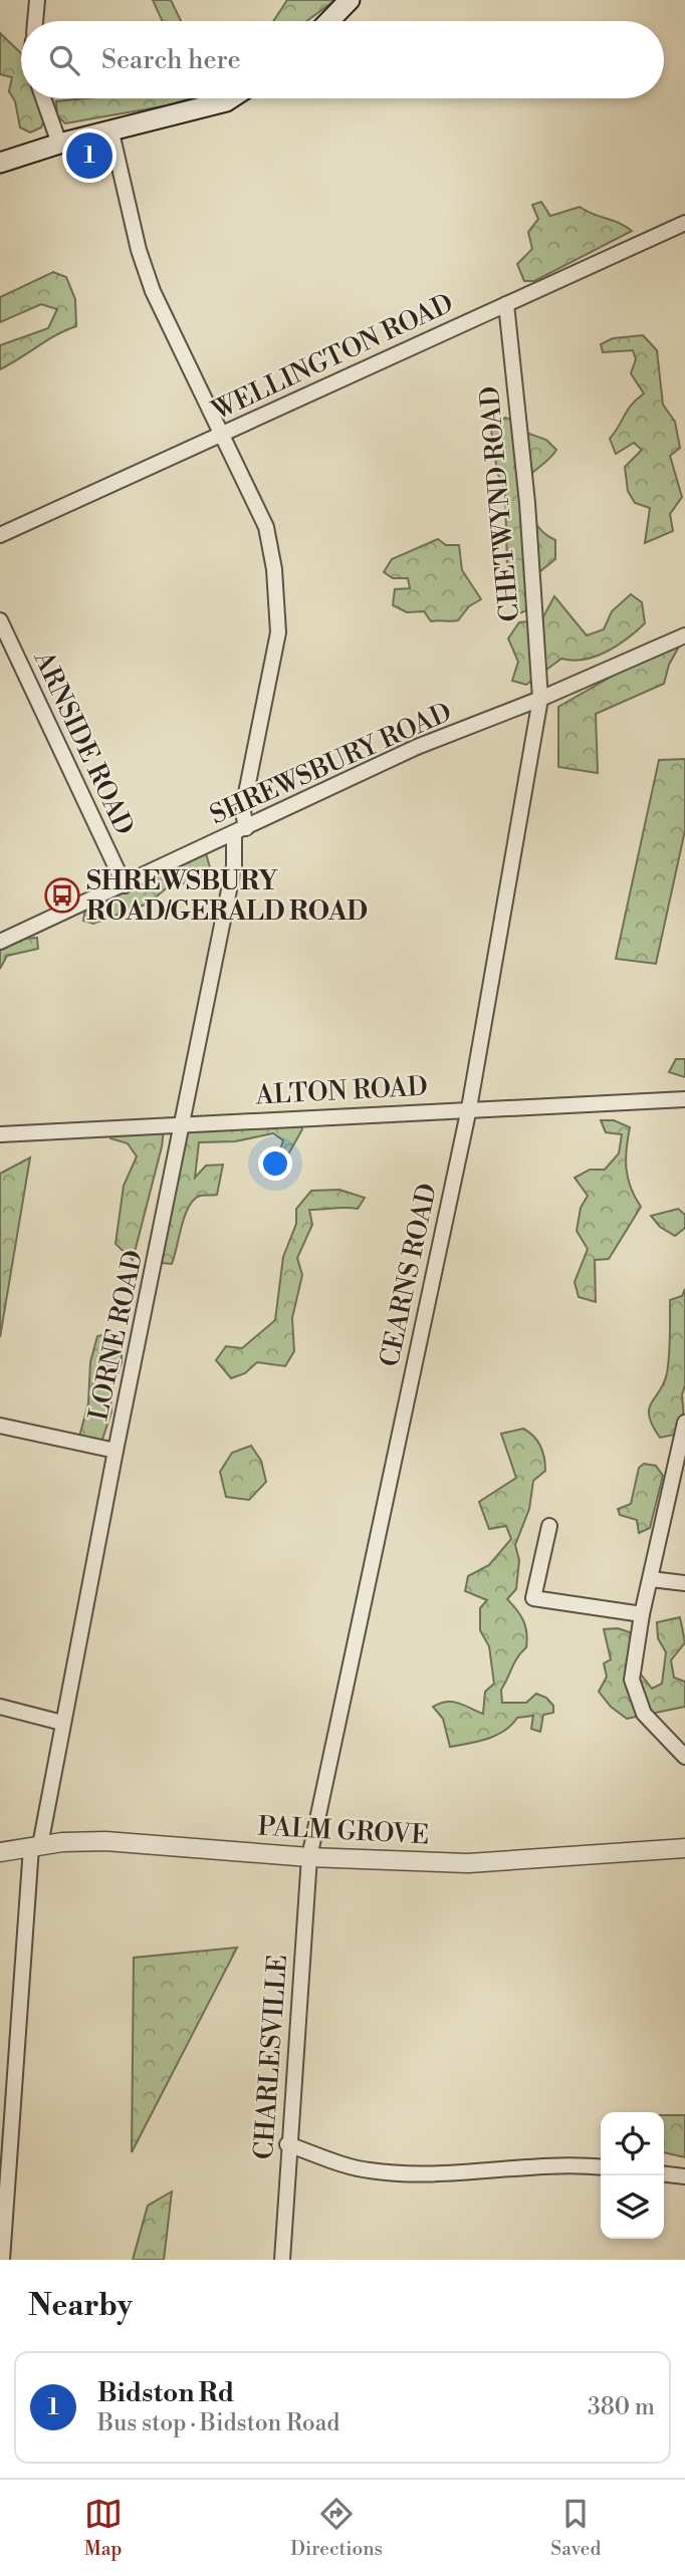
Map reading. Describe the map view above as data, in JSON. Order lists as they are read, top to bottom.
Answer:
{
  "streets": {
    "street": [
      "WELLINGTON ROAD",
      "CHETWYND ROAD",
      "ARNSIDE ROAD",
      "SHREWSBURY ROAD",
      "ALTON ROAD",
      "CEARNS ROAD",
      "LORNE ROAD",
      "PALM GROVE",
      "CHARLESVILLE"
    ]
  },
  "crossings": [
    ["WELLINGTON ROAD", "CHETWYND ROAD"],
    ["WELLINGTON ROAD", "LORNE ROAD"],
    ["CHETWYND ROAD", "SHREWSBURY ROAD"],
    ["CHETWYND ROAD", "CEARNS ROAD"],
    ["ARNSIDE ROAD", "SHREWSBURY ROAD"],
    ["SHREWSBURY ROAD", "CEARNS ROAD"],
    ["SHREWSBURY ROAD", "LORNE ROAD"],
    ["ALTON ROAD", "CEARNS ROAD"],
    ["ALTON ROAD", "LORNE ROAD"],
    ["CEARNS ROAD", "PALM GROVE"],
    ["CEARNS ROAD", "CHARLESVILLE"],
    ["LORNE ROAD", "PALM GROVE"],
    ["PALM GROVE", "CHARLESVILLE"]
  ],
  "places": {
    "bus stop": ["SHREWSBURY ROAD/GERALD ROAD"]
  },
  "page": {
    "search": "Search here",
    "pins": "1",
    "heading": "Nearby",
    "list": [
      {
        "mark": "1",
        "name": "Bidston Rd",
        "note": "Bus stop · Bidston Road",
        "value": "380 m"
      }
    ],
    "nav": ["Map", "Directions", "Saved"]
  }
}
